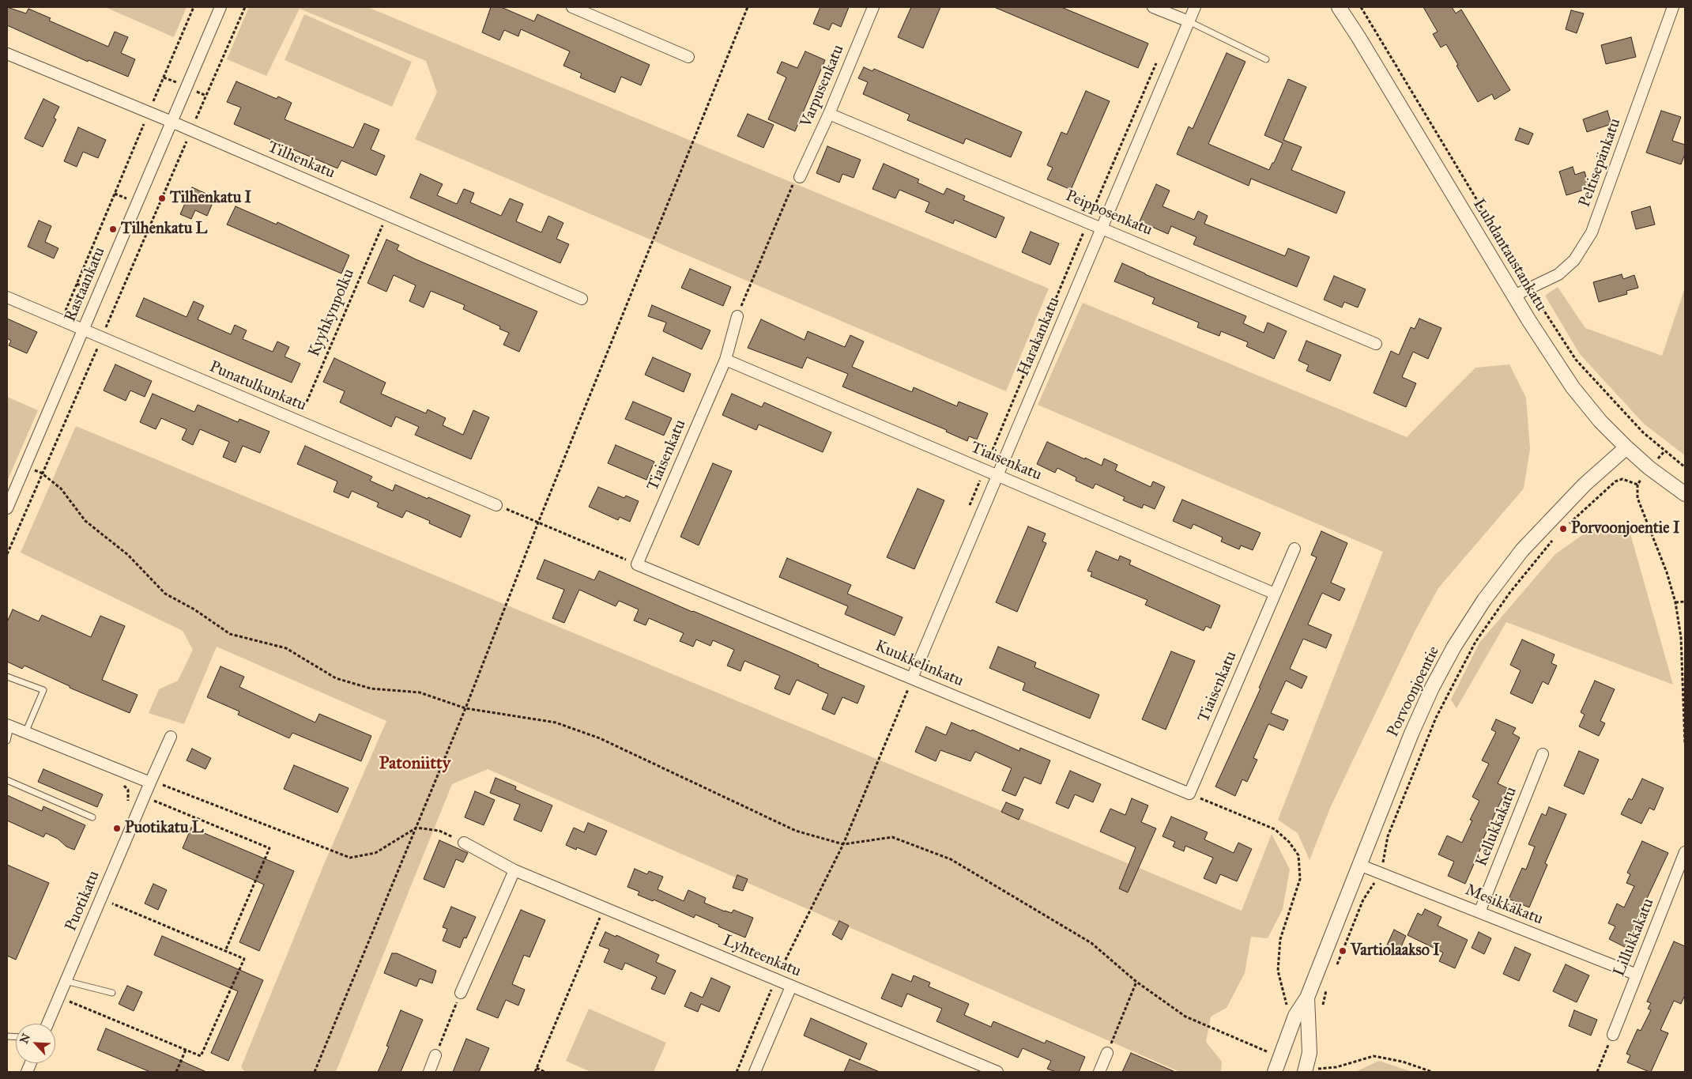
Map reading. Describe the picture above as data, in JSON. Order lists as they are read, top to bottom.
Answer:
{
  "streets": {
    "street": [
      "Varpusenkatu",
      "Tilhenkatu",
      "Peltisepänkatu",
      "Peipposenkatu",
      "Luhdantaustankatu",
      "Rastaankatu",
      "Harakankatu",
      "Punatulkunkatu",
      "Tiaisenkatu",
      "Kuukkelinkatu",
      "Porvoonjoentie",
      "Kellukkakatu",
      "Puotikatu",
      "Mesikkäkatu",
      "Lillukkakatu",
      "Lyhteenkatu"
    ],
    "path": ["Kyyhkynpolku"]
  },
  "crossings": [
    ["Varpusenkatu", "Peipposenkatu"],
    ["Tilhenkatu", "Rastaankatu"],
    ["Tilhenkatu", "Kyyhkynpolku"],
    ["Peltisepänkatu", "Luhdantaustankatu"],
    ["Peipposenkatu", "Harakankatu"],
    ["Luhdantaustankatu", "Porvoonjoentie"],
    ["Rastaankatu", "Punatulkunkatu"],
    ["Kyyhkynpolku", "Punatulkunkatu"],
    ["Harakankatu", "Tiaisenkatu"],
    ["Harakankatu", "Kuukkelinkatu"],
    ["Tiaisenkatu", "Kuukkelinkatu"],
    ["Porvoonjoentie", "Mesikkäkatu"],
    ["Kellukkakatu", "Mesikkäkatu"],
    ["Mesikkäkatu", "Lillukkakatu"]
  ],
  "districts": ["Patoniitty"],
  "places": [
    "Tilhenkatu I",
    "Tilhenkatu L",
    "Porvoonjoentie I",
    "Puotikatu L",
    "Vartiolaakso I"
  ],
  "north": "top left"
}
